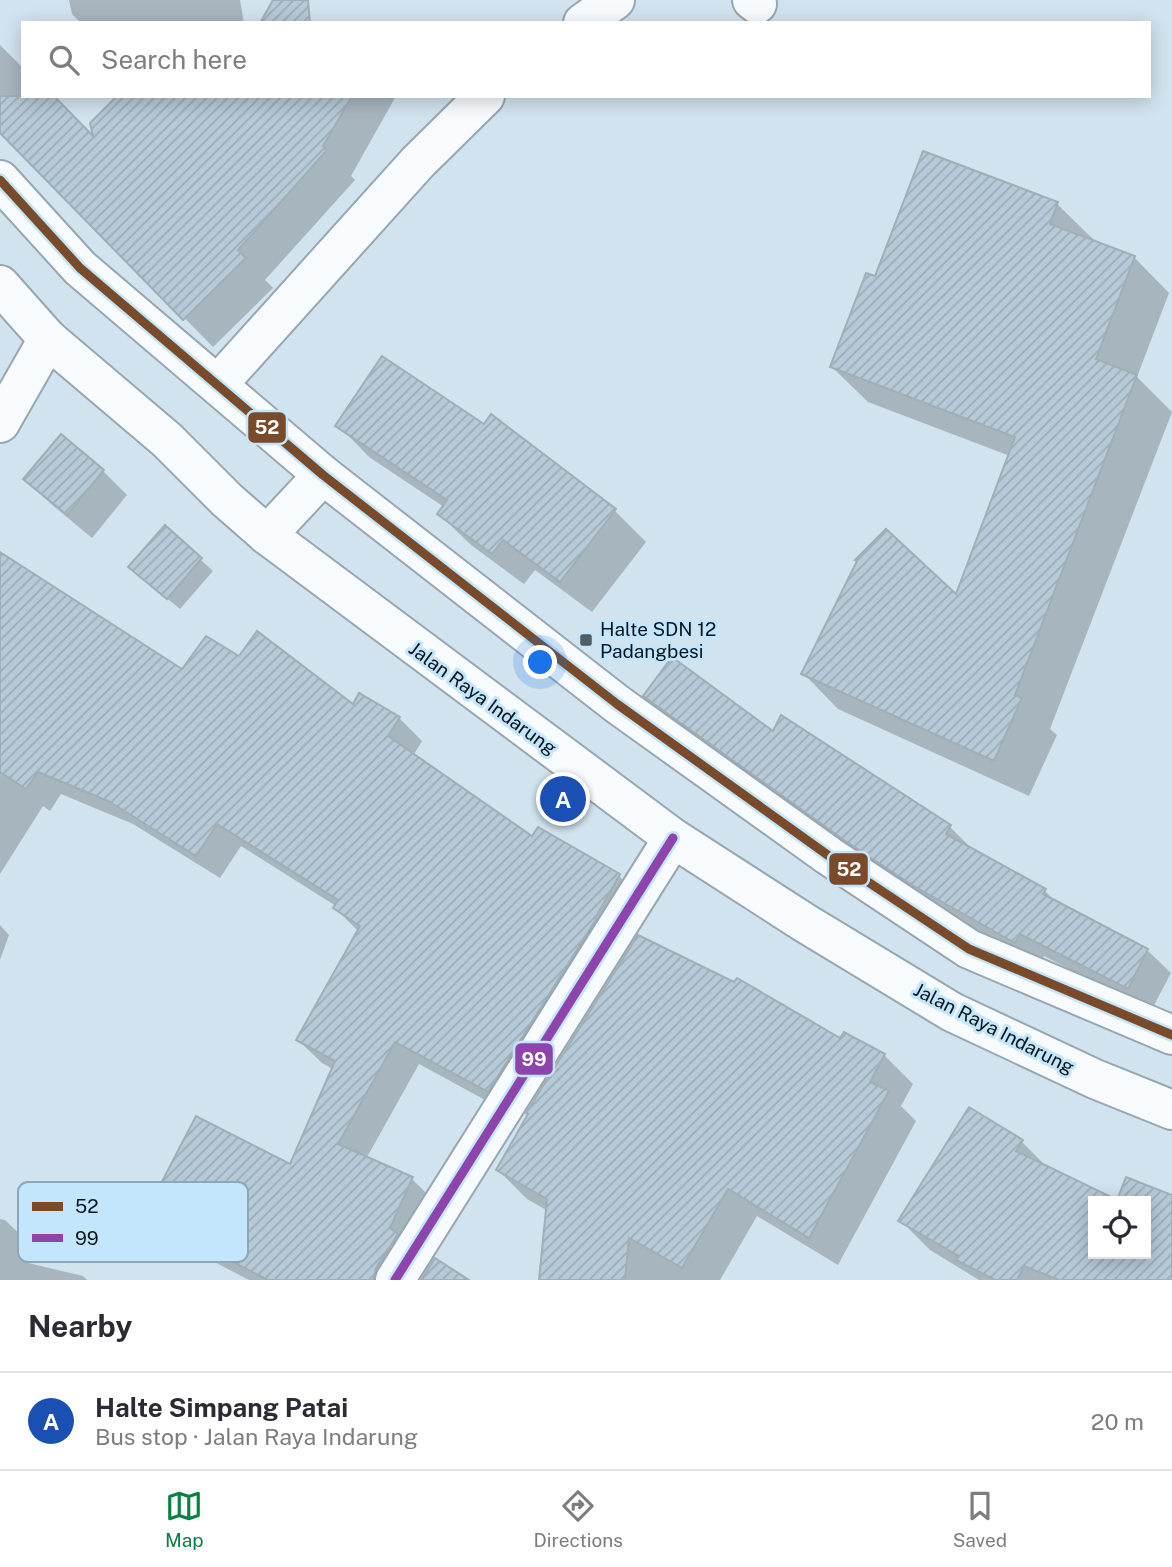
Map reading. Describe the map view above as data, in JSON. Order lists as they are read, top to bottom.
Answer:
{
  "streets": {
    "main road": ["Jalan Raya Indarung"]
  },
  "places": {
    "transit": ["Halte SDN 12 Padangbesi"]
  },
  "lines": ["transit line 52", "transit line 99"],
  "legend": ["52", "99"],
  "page": {
    "search": "Search here",
    "pins": "A",
    "heading": "Nearby",
    "list": [
      {
        "mark": "A",
        "name": "Halte Simpang Patai",
        "note": "Bus stop · Jalan Raya Indarung",
        "value": "20 m"
      }
    ],
    "nav": ["Map", "Directions", "Saved"]
  }
}
